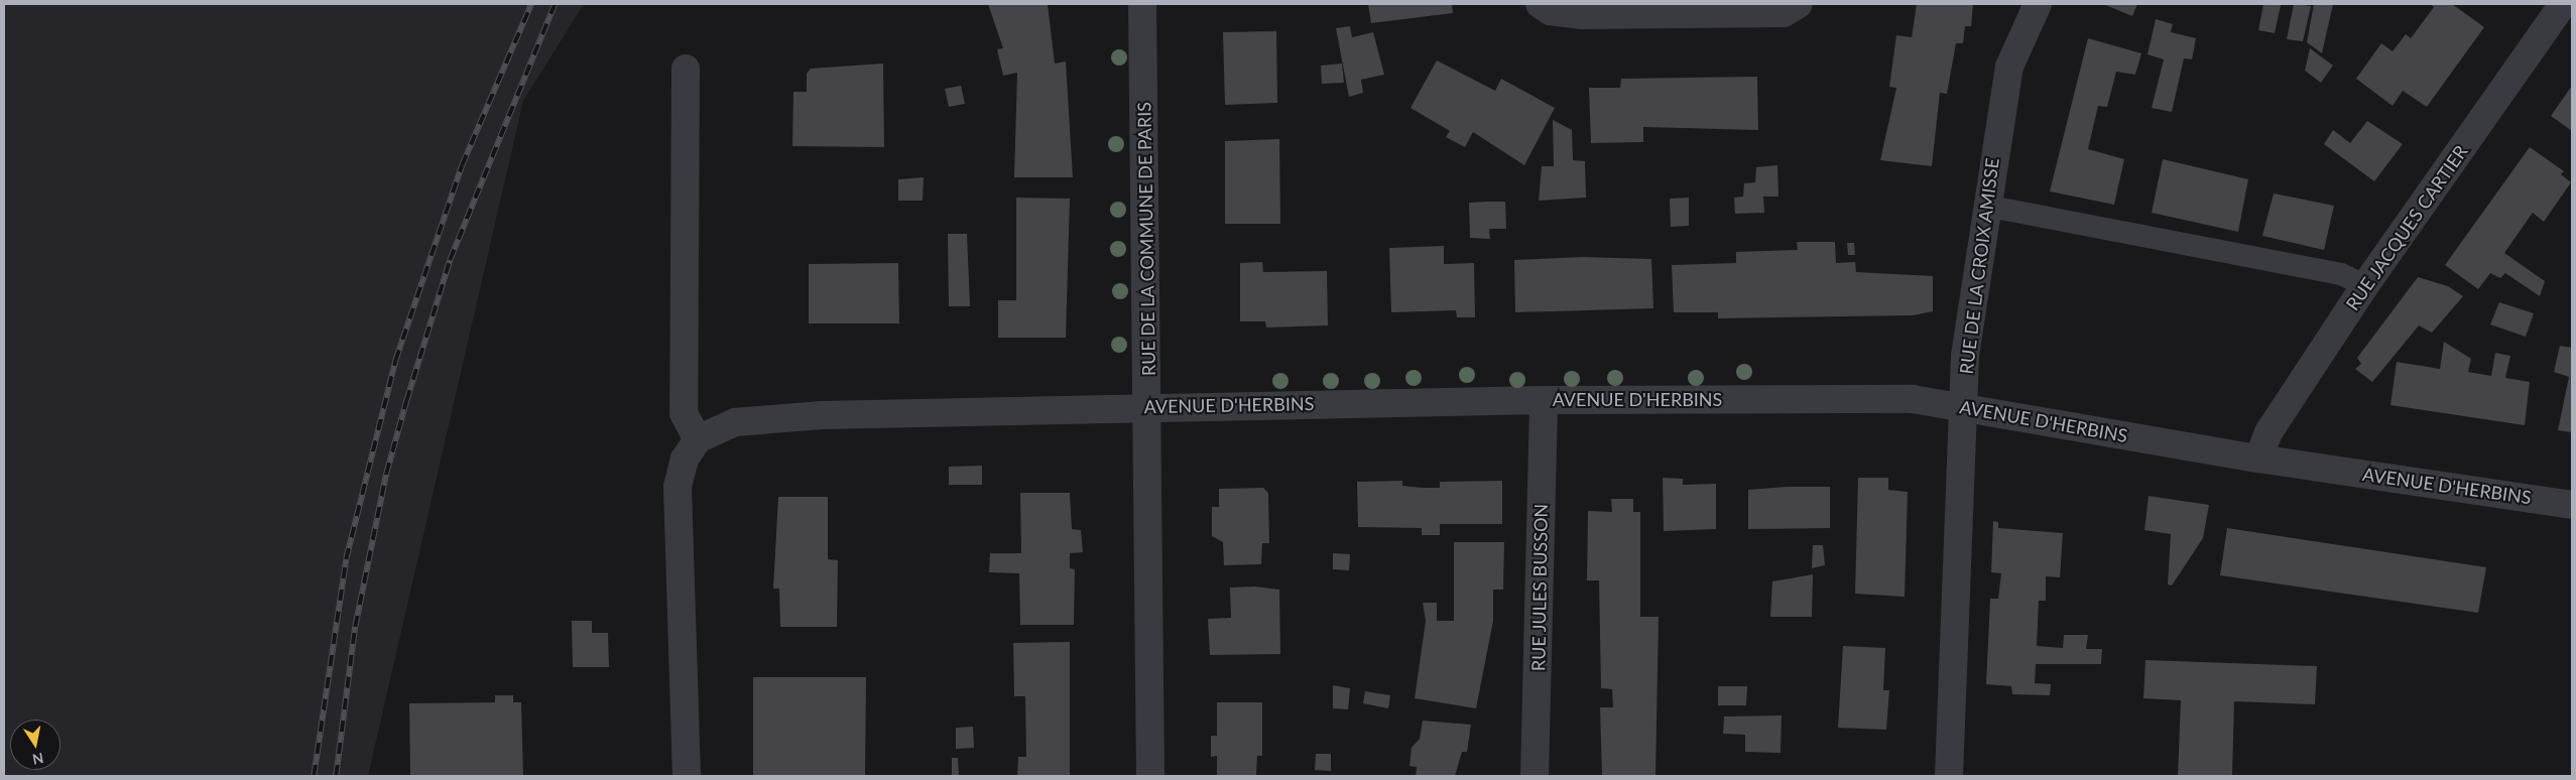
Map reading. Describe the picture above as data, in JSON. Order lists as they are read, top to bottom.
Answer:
{
  "streets": {
    "street": [
      "RUE JACQUES CARTIER",
      "RUE DE LA COMMUNE DE PARIS",
      "RUE DE LA CROIX AMISSE",
      "AVENUE D'HERBINS",
      "RUE JULES BUSSON"
    ]
  },
  "crossings": [
    ["RUE JACQUES CARTIER", "AVENUE D'HERBINS"],
    ["RUE DE LA COMMUNE DE PARIS", "AVENUE D'HERBINS"],
    ["RUE DE LA CROIX AMISSE", "AVENUE D'HERBINS"],
    ["AVENUE D'HERBINS", "RUE JULES BUSSON"]
  ],
  "north": "bottom"
}
